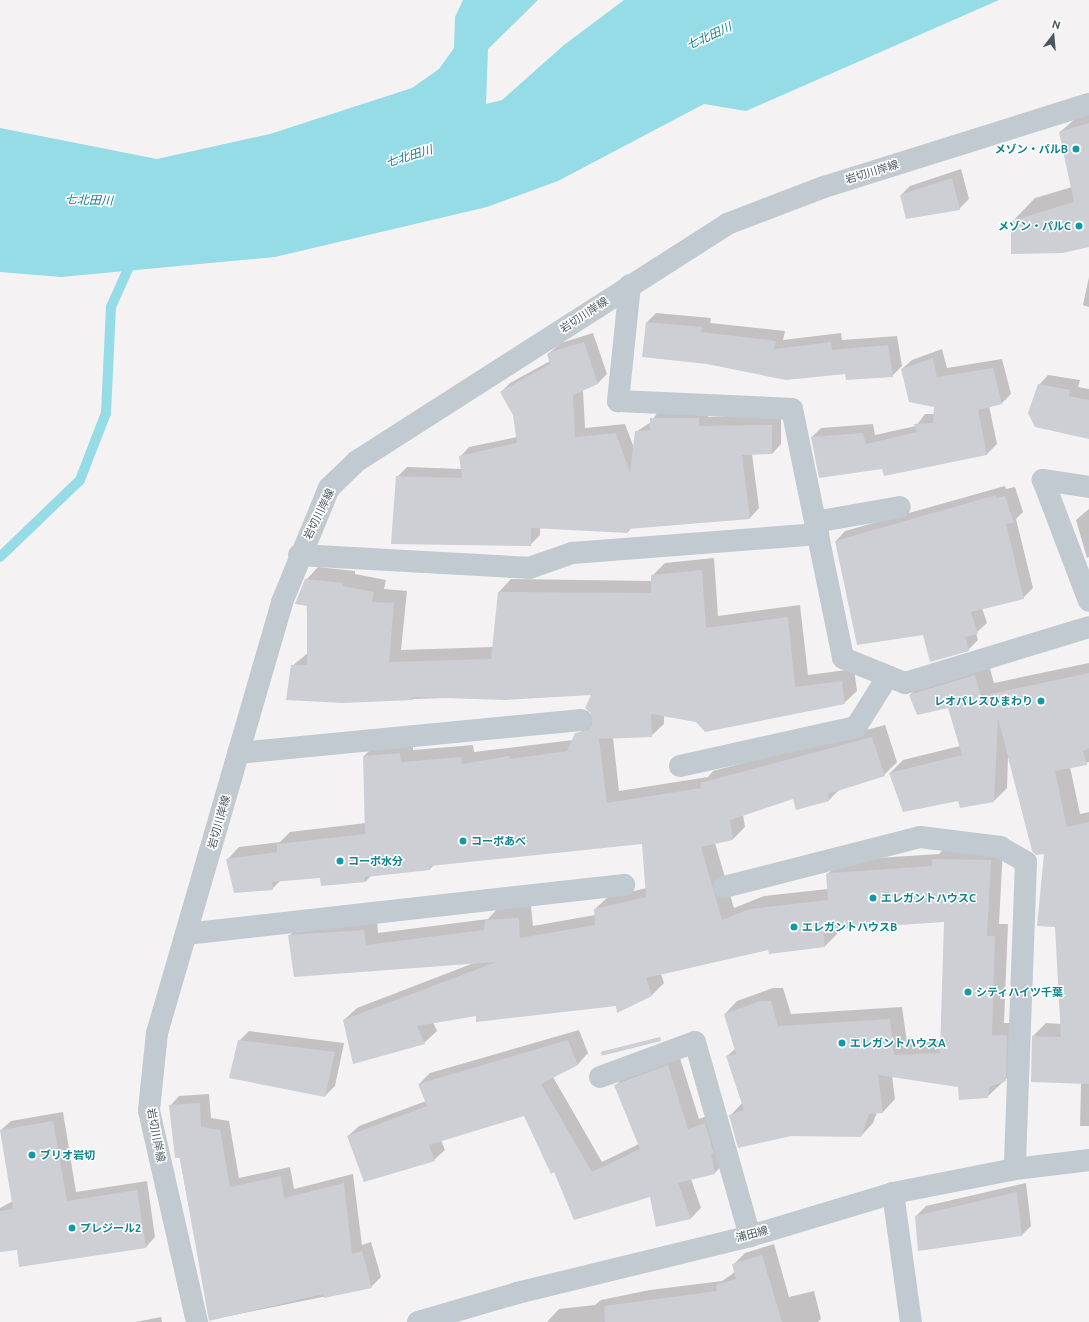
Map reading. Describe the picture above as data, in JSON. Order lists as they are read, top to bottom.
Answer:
{
  "streets": {
    "street": ["岩切川岸線", "浦田線"]
  },
  "water": ["七北田川"],
  "places": [
    "メゾン・パルB",
    "メゾン・パルC",
    "レオパレスひまわり",
    "コーポあべ",
    "コーポ水分",
    "エレガントハウスC",
    "エレガントハウスB",
    "シティハイツ千葉",
    "エレガントハウスA",
    "ブリオ岩切",
    "プレジール2"
  ],
  "north": "top"
}
